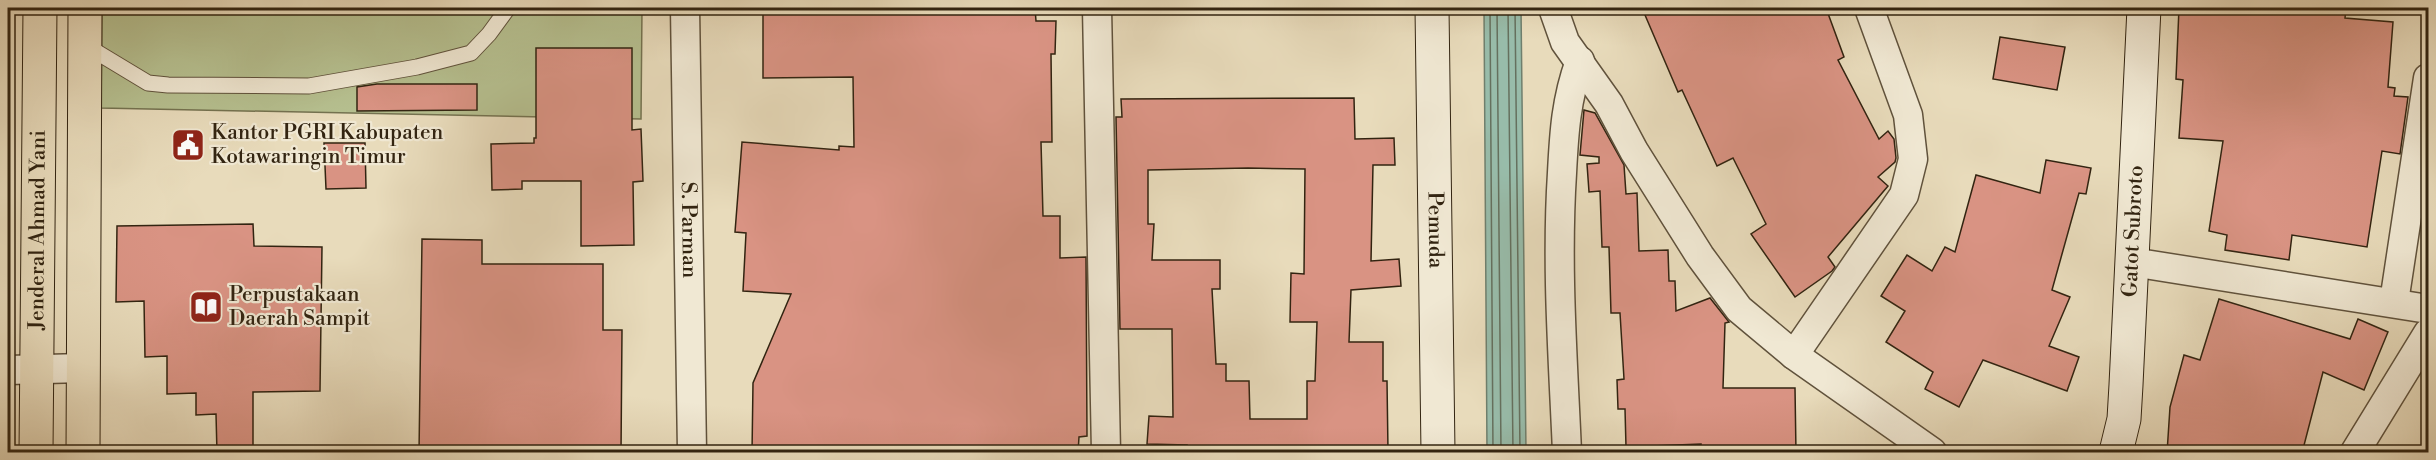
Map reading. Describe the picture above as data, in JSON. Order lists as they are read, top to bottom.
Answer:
{
  "streets": {
    "highway": ["Jenderal Ahmad Yani"],
    "street": ["S. Parman", "Pemuda", "Gatot Subroto"]
  },
  "places": {
    "public building": ["Kantor PGRI Kabupaten Kotawaringin Timur"],
    "library": ["Perpustakaan Daerah Sampit"]
  }
}
